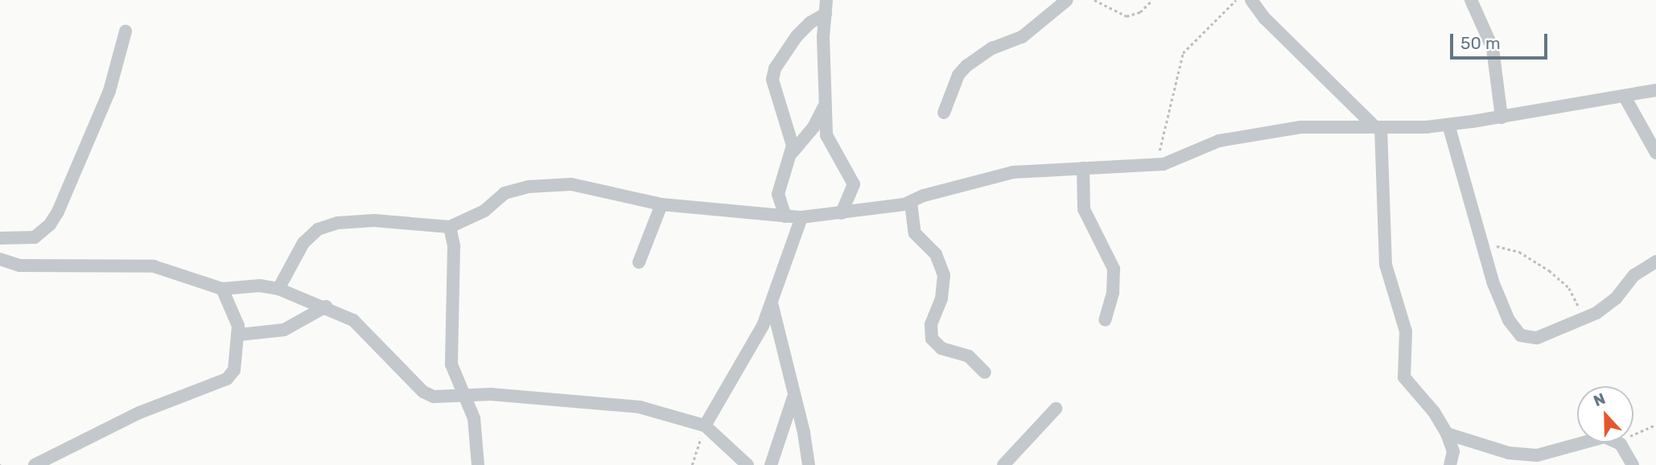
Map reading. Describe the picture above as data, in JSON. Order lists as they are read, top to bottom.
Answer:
{
  "scale_bar": "50 m",
  "north": "top"
}
